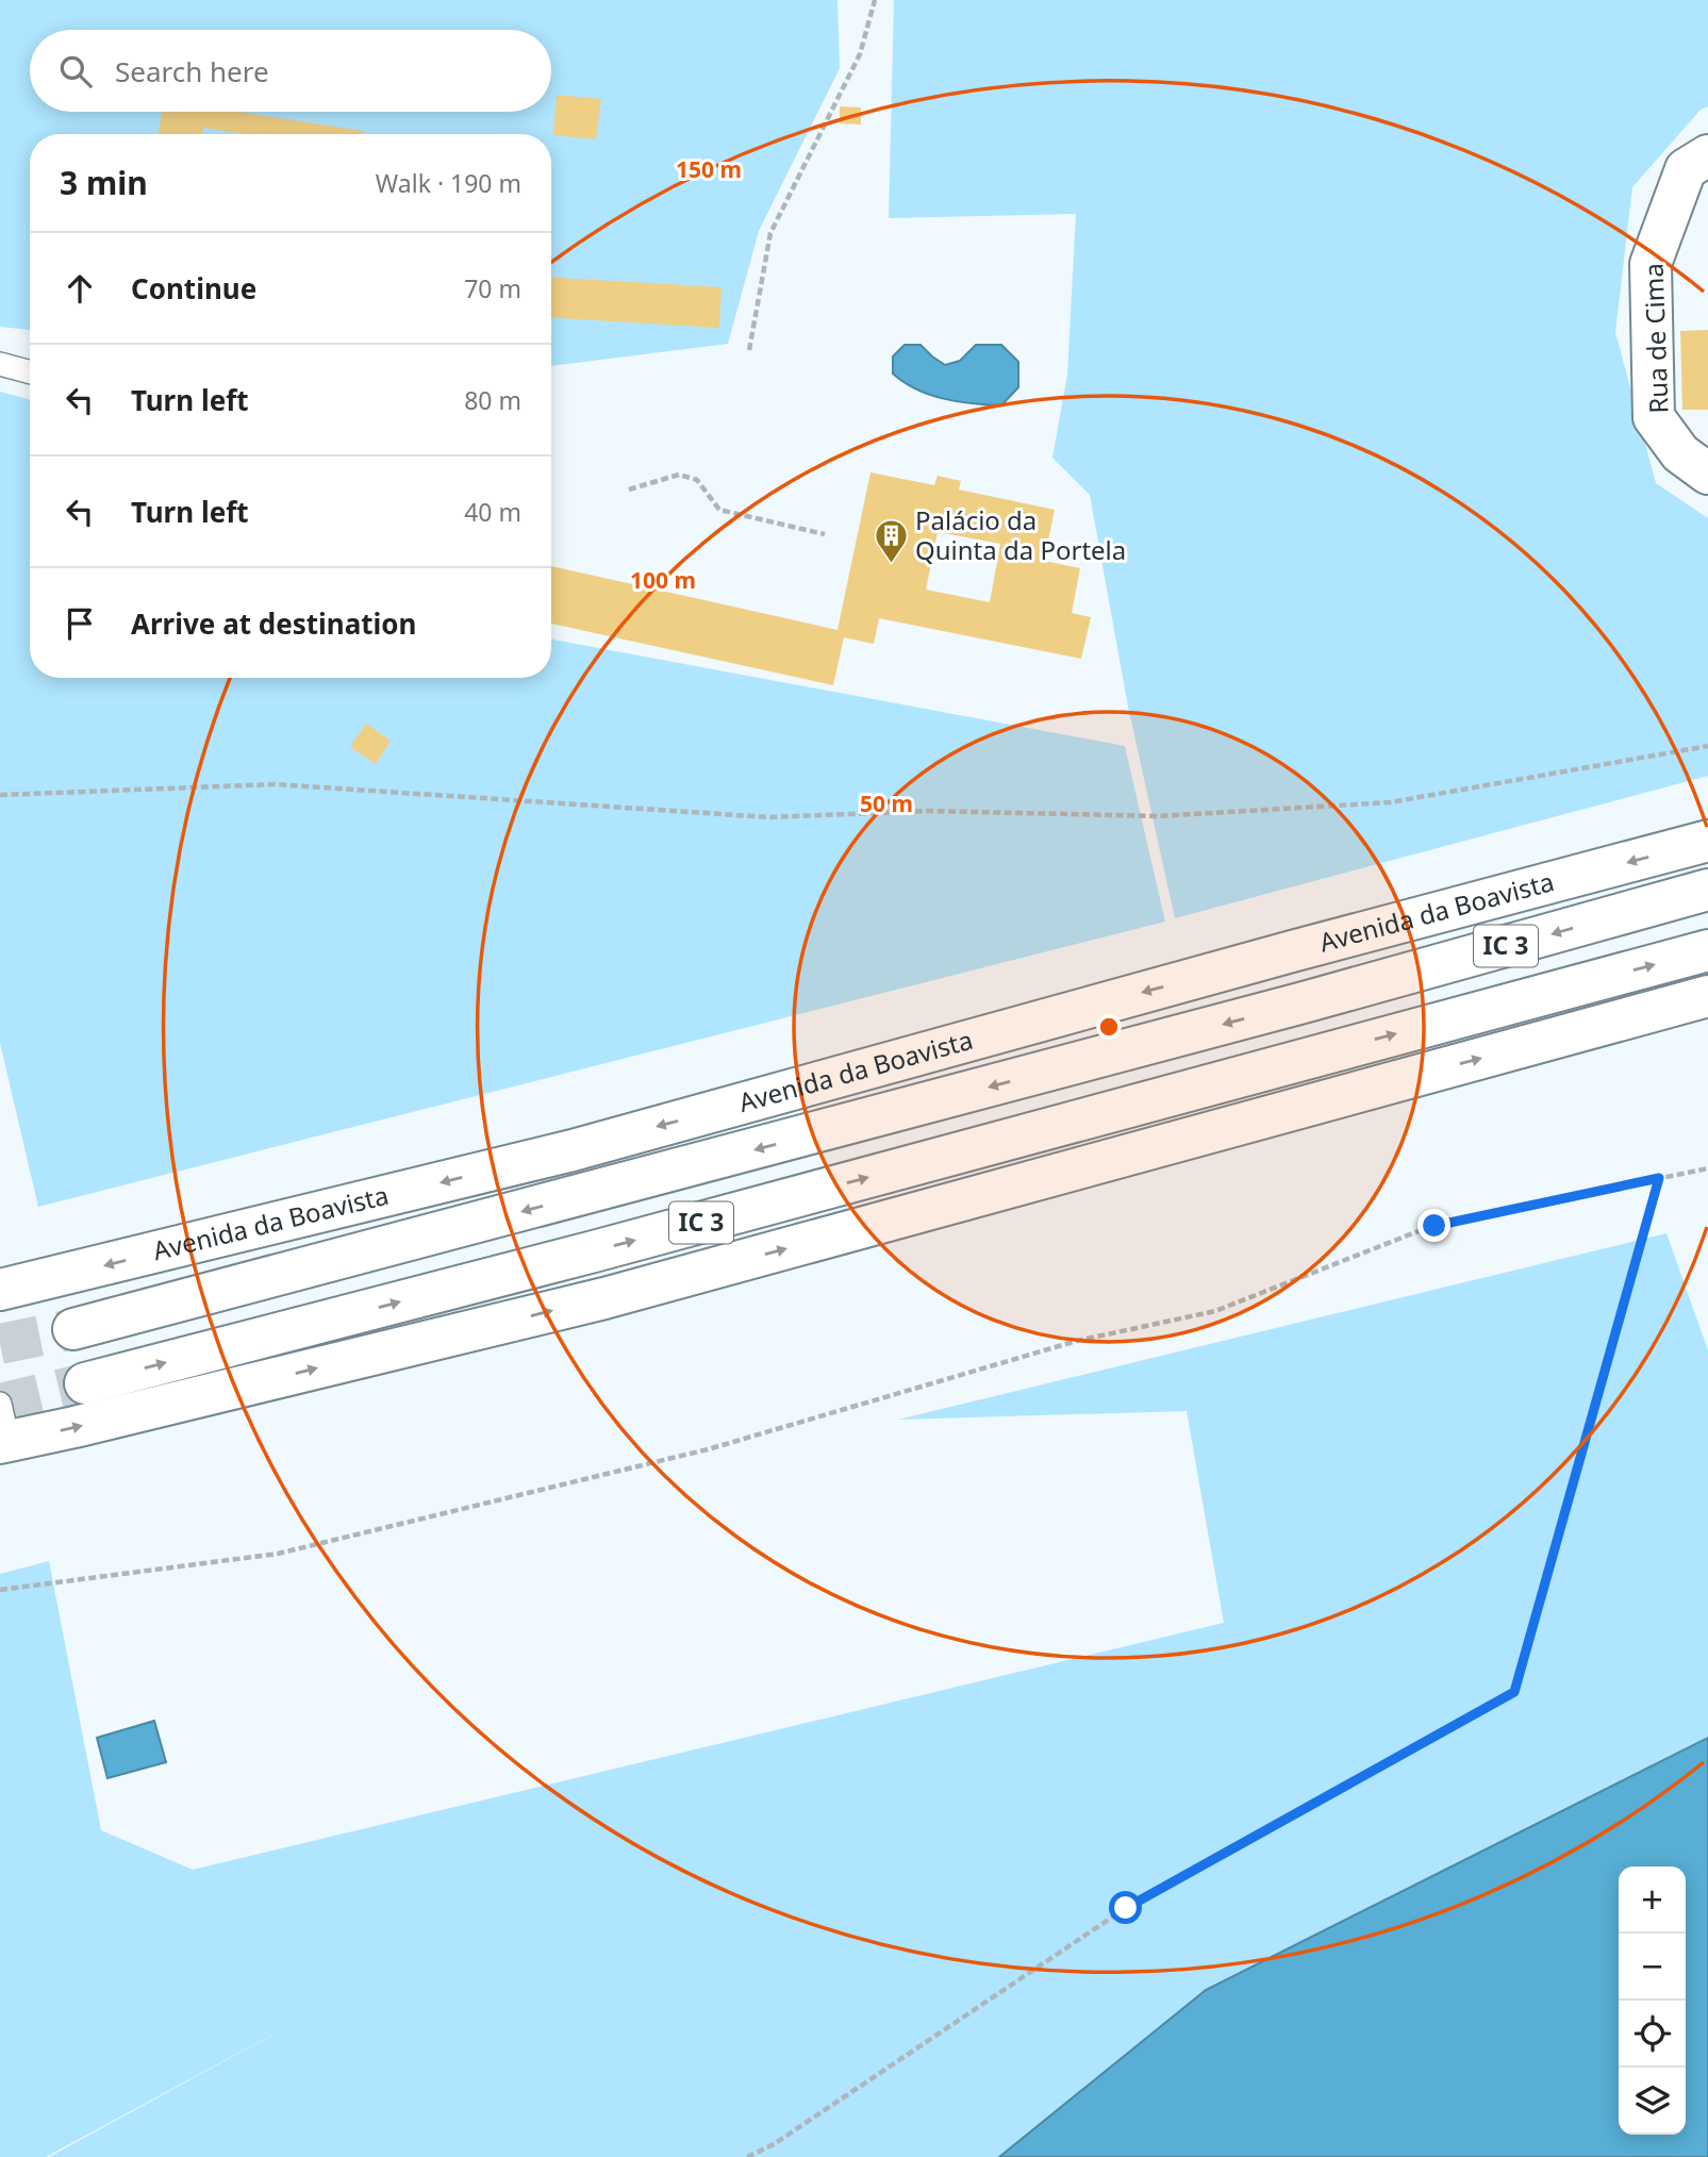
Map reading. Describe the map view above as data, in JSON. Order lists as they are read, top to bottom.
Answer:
{
  "streets": {
    "main road": ["Rua de Cima", "Avenida da Boavista", "IC 3"]
  },
  "places": {
    "building": ["Palácio da Quinta da Portela"]
  },
  "page": {
    "search": "Search here",
    "heading": ["3 min", "Walk · 190 m"],
    "list": [
      ["Continue", "70 m"],
      ["Turn left", "80 m"],
      ["Turn left", "40 m"],
      "Arrive at destination"
    ],
    "map_buttons": ["+", "−"]
  },
  "rings": ["150 m", "100 m", "50 m"]
}
